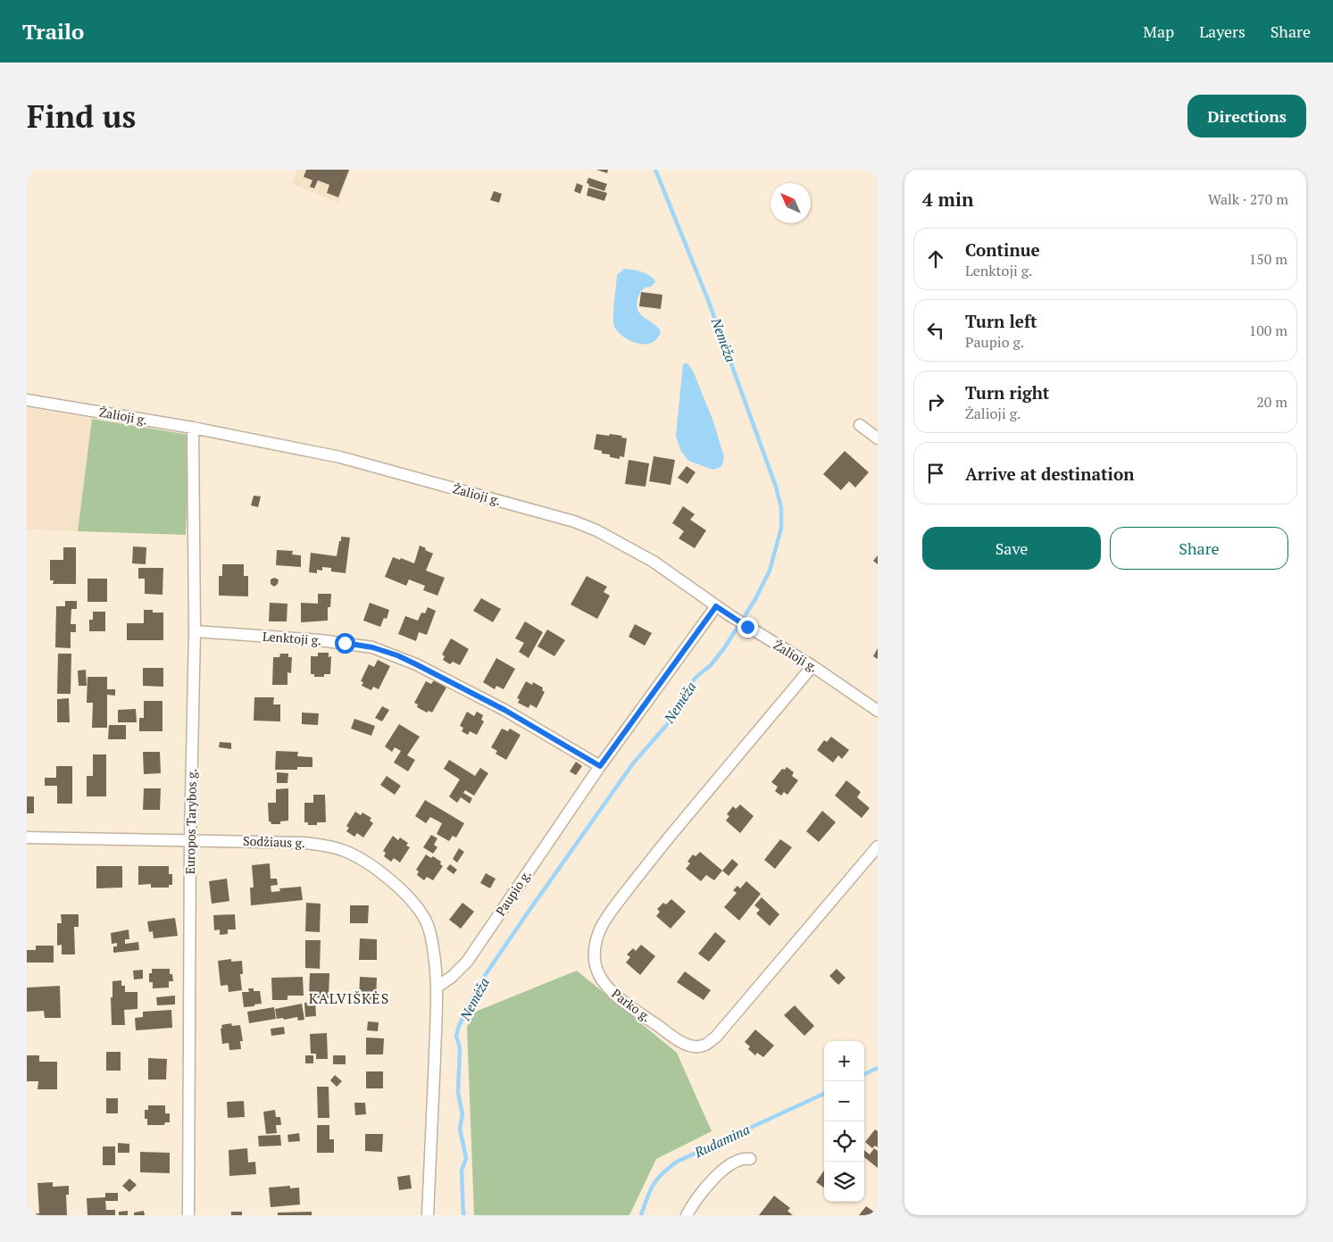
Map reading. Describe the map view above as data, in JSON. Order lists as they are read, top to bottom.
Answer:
{
  "streets": {
    "street": [
      "Žalioji g.",
      "Lenktoji g.",
      "Europos Tarybos g.",
      "Sodžiaus g.",
      "Paupio g.",
      "Parko g."
    ]
  },
  "crossings": [
    ["Žalioji g.", "Europos Tarybos g."],
    ["Žalioji g.", "Paupio g."],
    ["Žalioji g.", "Parko g."],
    ["Lenktoji g.", "Europos Tarybos g."],
    ["Lenktoji g.", "Paupio g."],
    ["Europos Tarybos g.", "Sodžiaus g."],
    ["Sodžiaus g.", "Paupio g."]
  ],
  "districts": ["KALVIŠKĖS"],
  "water": ["Nemėža", "Rudamina"],
  "north": "top left",
  "page": {
    "header": "Trailo",
    "nav": ["Map", "Layers", "Share"],
    "buttons": [
      "Directions",
      ["Save", "Share"]
    ],
    "title": "Find us",
    "heading": ["4 min", "Walk · 270 m"],
    "list": [
      ["Continue", "Lenktoji g.", "150 m"],
      ["Turn left", "Paupio g.", "100 m"],
      ["Turn right", "Žalioji g.", "20 m"],
      "Arrive at destination"
    ],
    "map_buttons": ["+", "−"]
  }
}
